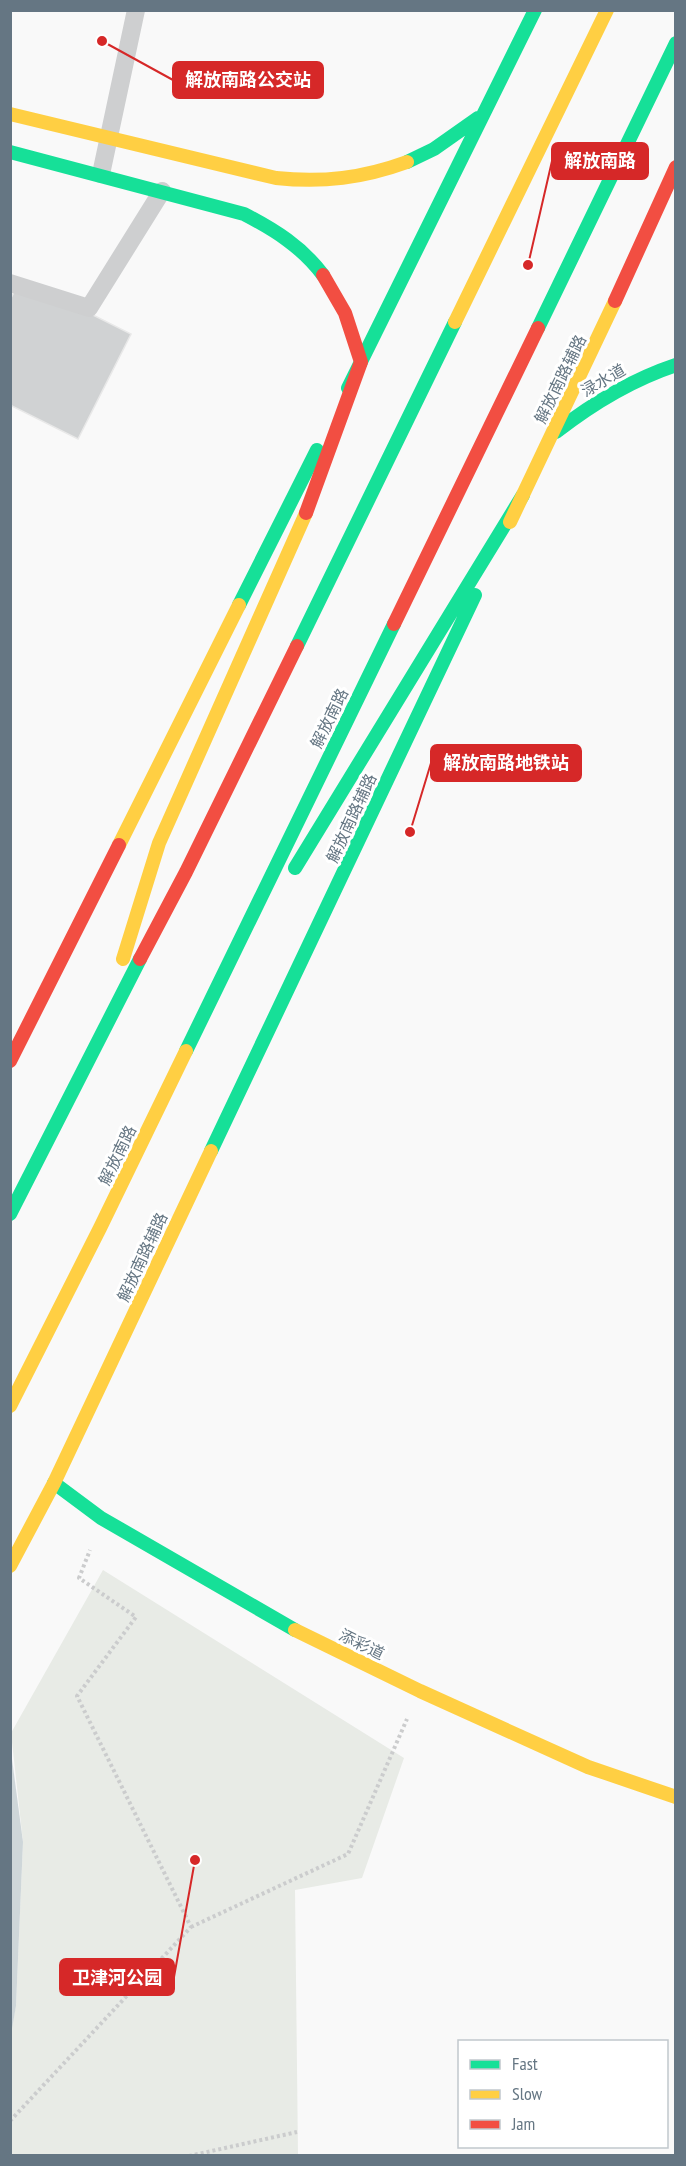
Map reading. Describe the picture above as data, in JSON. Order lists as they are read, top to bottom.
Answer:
{
  "streets": {
    "main road": [
      "解放南路辅路",
      "渌水道",
      "解放南路",
      "添彩道"
    ]
  },
  "crossings": [
    ["解放南路辅路", "渌水道"],
    ["解放南路辅路", "添彩道"]
  ],
  "places": [
    "解放南路公交站",
    "解放南路",
    "解放南路地铁站",
    "卫津河公园"
  ],
  "legend": ["Fast", "Slow", "Jam"]
}
